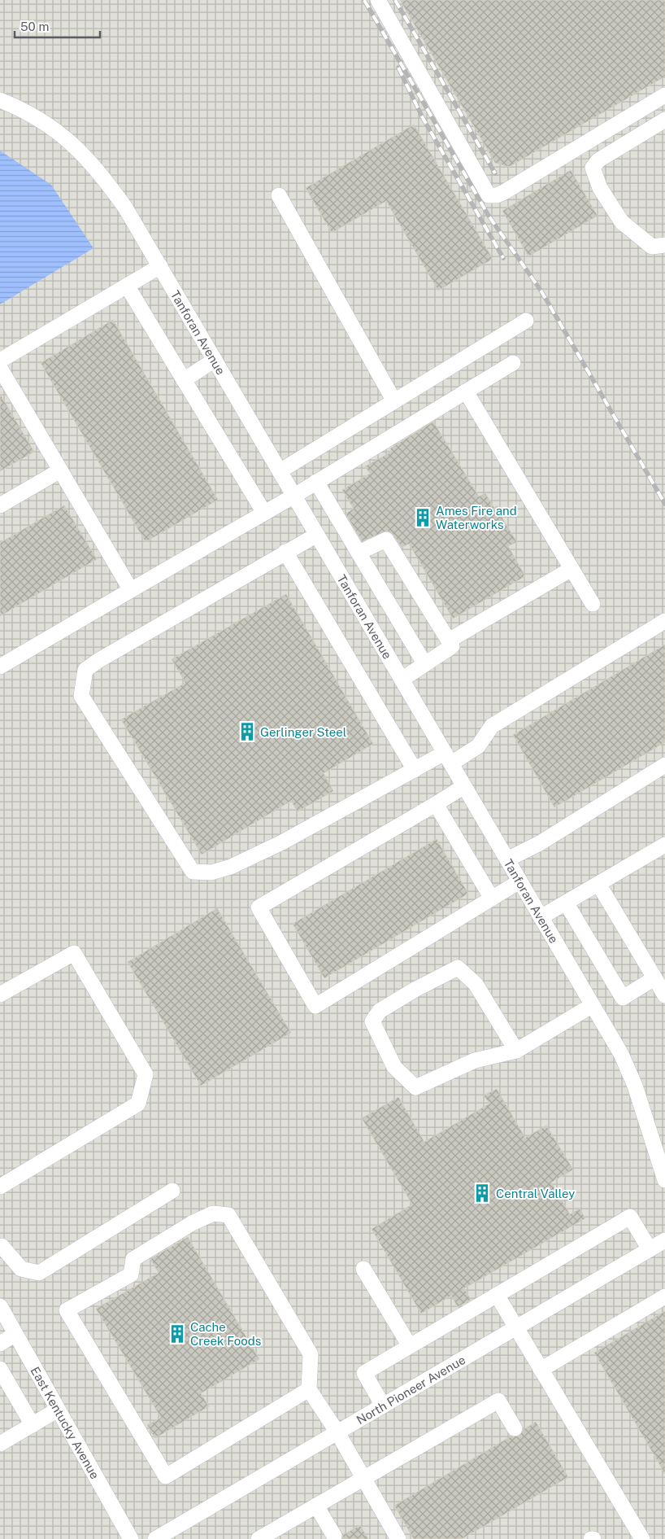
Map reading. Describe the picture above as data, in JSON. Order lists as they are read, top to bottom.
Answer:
{
  "streets": {
    "street": ["Tanforan Avenue", "North Pioneer Avenue", "East Kentucky Avenue"]
  },
  "places": {
    "building": [
      "Ames Fire and Waterworks",
      "Gerlinger Steel",
      "Central Valley",
      "Cache Creek Foods"
    ]
  },
  "scale_bar": "50 m"
}
